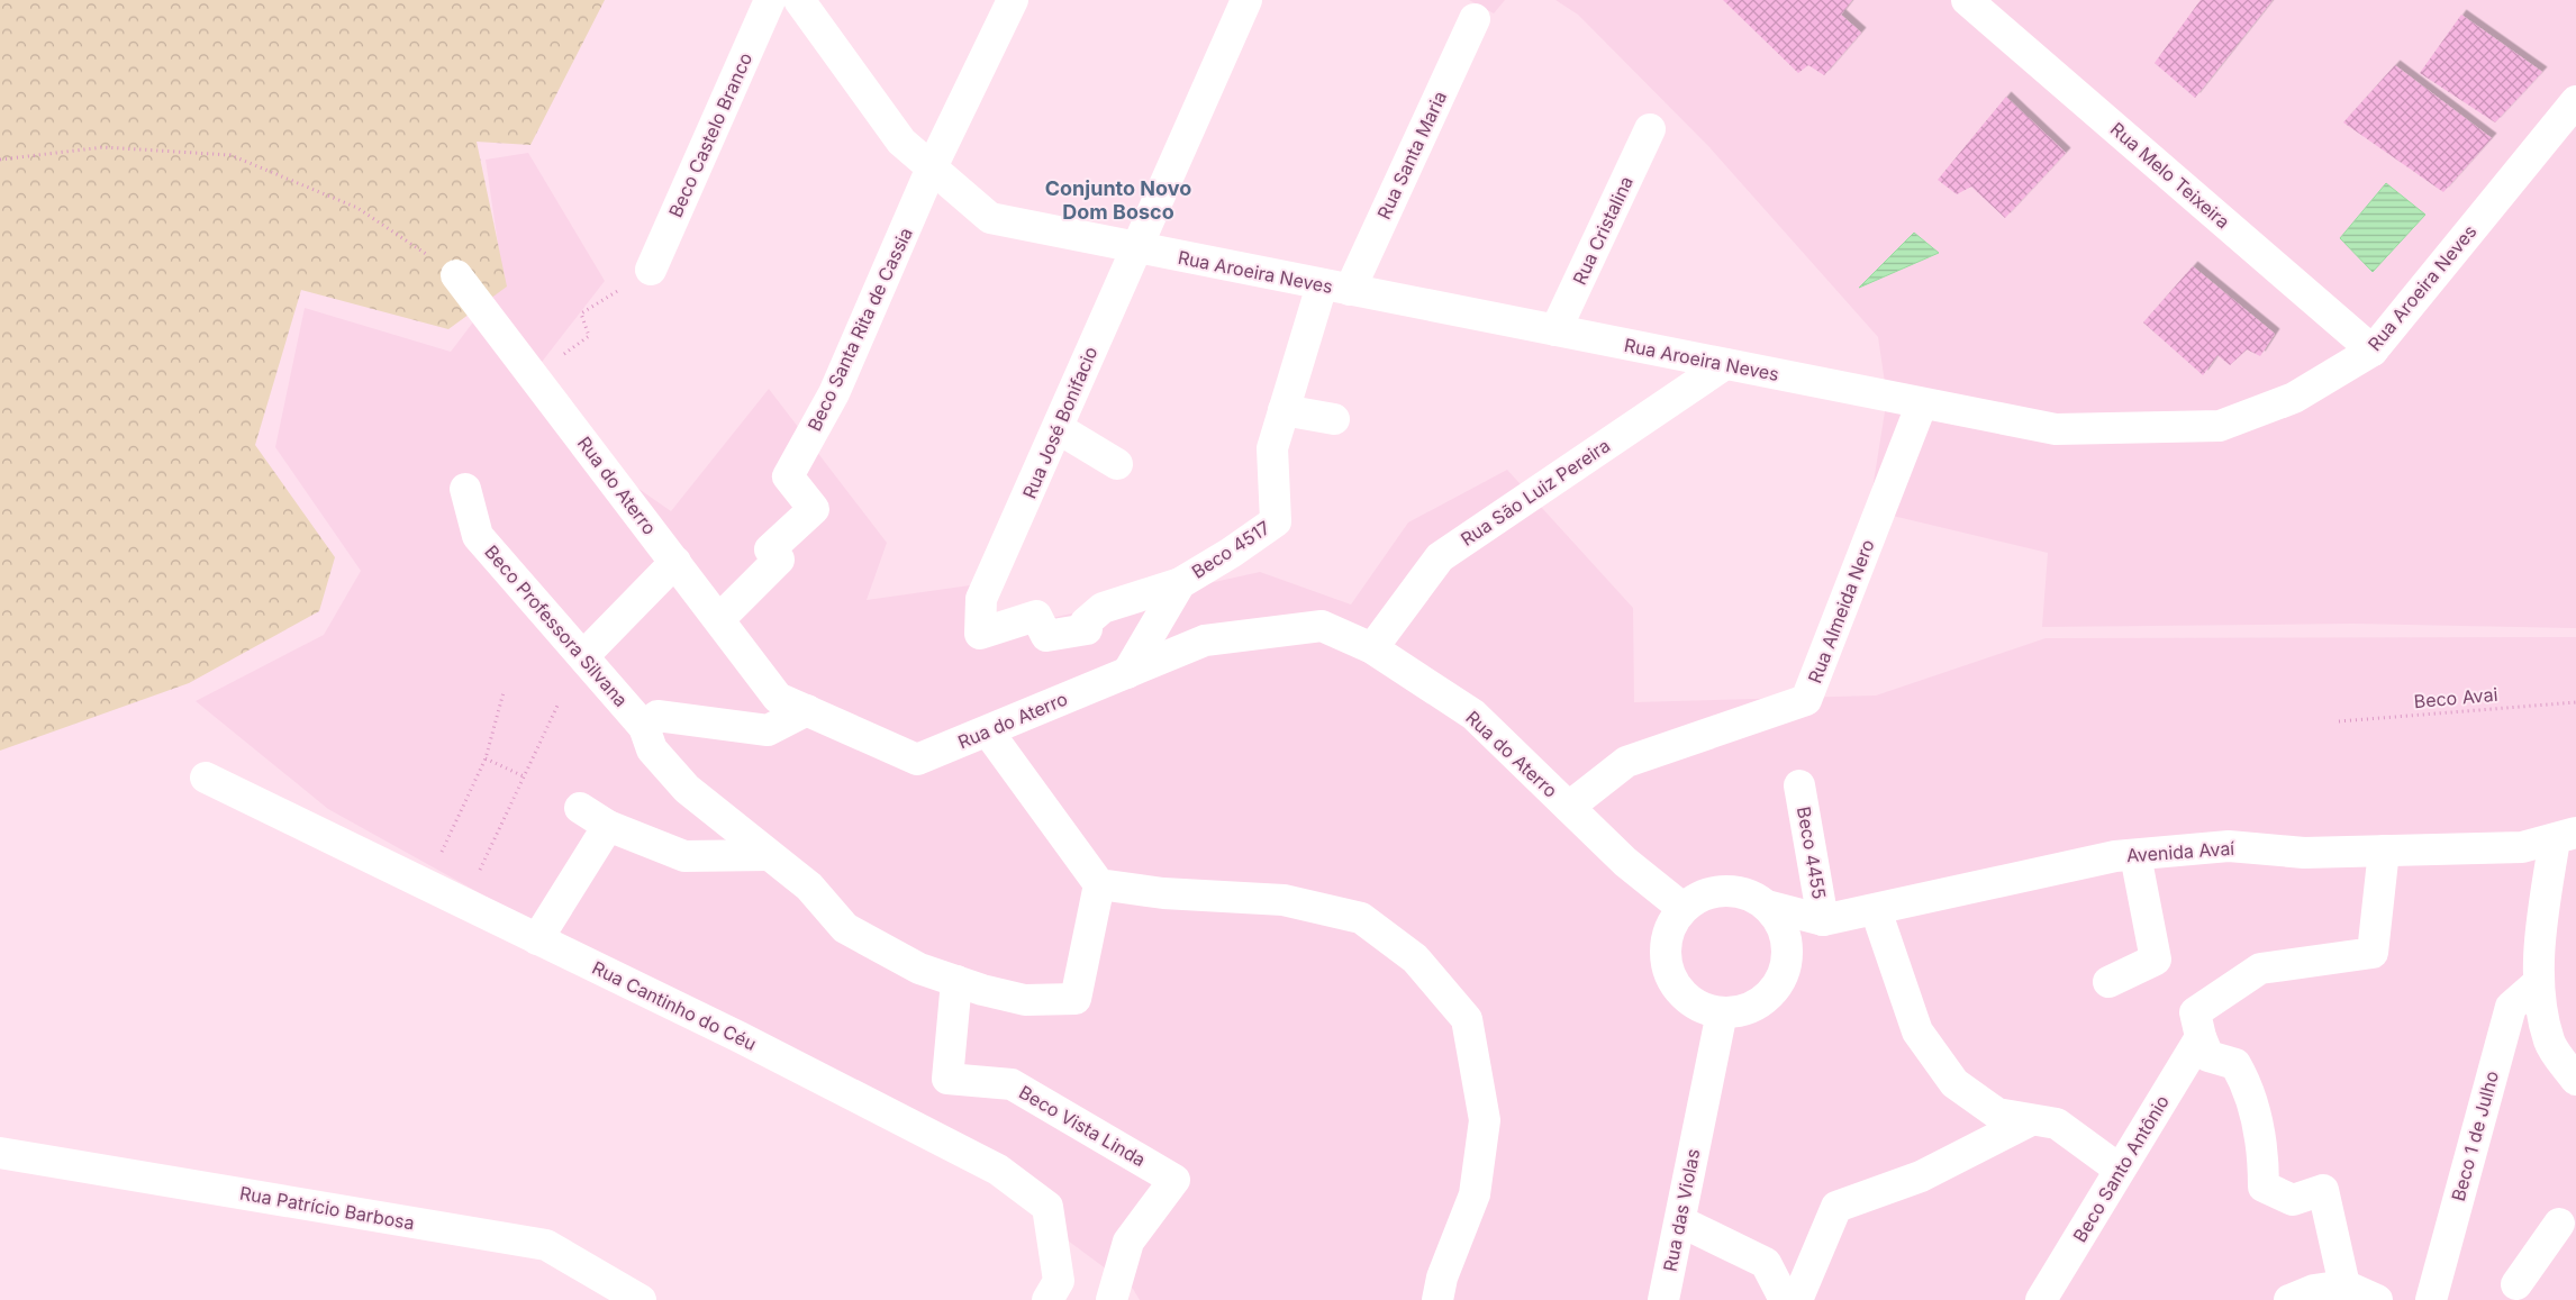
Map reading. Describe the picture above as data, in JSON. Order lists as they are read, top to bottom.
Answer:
{
  "streets": {
    "street": [
      "Beco Castelo Branco",
      "Rua Santa Maria",
      "Rua Melo Teixeira",
      "Rua Cristalina",
      "Rua Aroeira Neves",
      "Beco Santa Rita de Cassia",
      "Rua José Bonifacio",
      "Rua do Aterro",
      "Rua São Luiz Pereira",
      "Beco 4517",
      "Rua Almeida Nero",
      "Beco Professora Silvana",
      "Avenida Avaí",
      "Beco 4455",
      "Rua Cantinho do Céu",
      "Beco Vista Linda",
      "Beco 1 de Julho",
      "Beco Santo Antônio",
      "Rua Patrício Barbosa",
      "Rua das Violas"
    ],
    "path": ["Beco Avai"]
  },
  "crossings": [
    ["Rua Santa Maria", "Rua Aroeira Neves"],
    ["Rua Santa Maria", "Beco 4517"],
    ["Rua Melo Teixeira", "Rua Aroeira Neves"],
    ["Rua Cristalina", "Rua Aroeira Neves"],
    ["Rua Aroeira Neves", "Beco Santa Rita de Cassia"],
    ["Rua Aroeira Neves", "Rua José Bonifacio"],
    ["Rua Aroeira Neves", "Rua São Luiz Pereira"],
    ["Rua Aroeira Neves", "Beco 4517"],
    ["Rua Aroeira Neves", "Rua Almeida Nero"],
    ["Beco Santa Rita de Cassia", "Rua do Aterro"],
    ["Rua José Bonifacio", "Beco 4517"],
    ["Rua do Aterro", "Rua São Luiz Pereira"],
    ["Rua do Aterro", "Beco 4517"],
    ["Rua do Aterro", "Rua Almeida Nero"],
    ["Rua do Aterro", "Avenida Avaí"],
    ["Rua do Aterro", "Rua das Violas"],
    ["Beco Professora Silvana", "Beco Vista Linda"],
    ["Avenida Avaí", "Beco 4455"],
    ["Avenida Avaí", "Rua das Violas"]
  ],
  "districts": ["Conjunto Novo Dom Bosco"]
}
